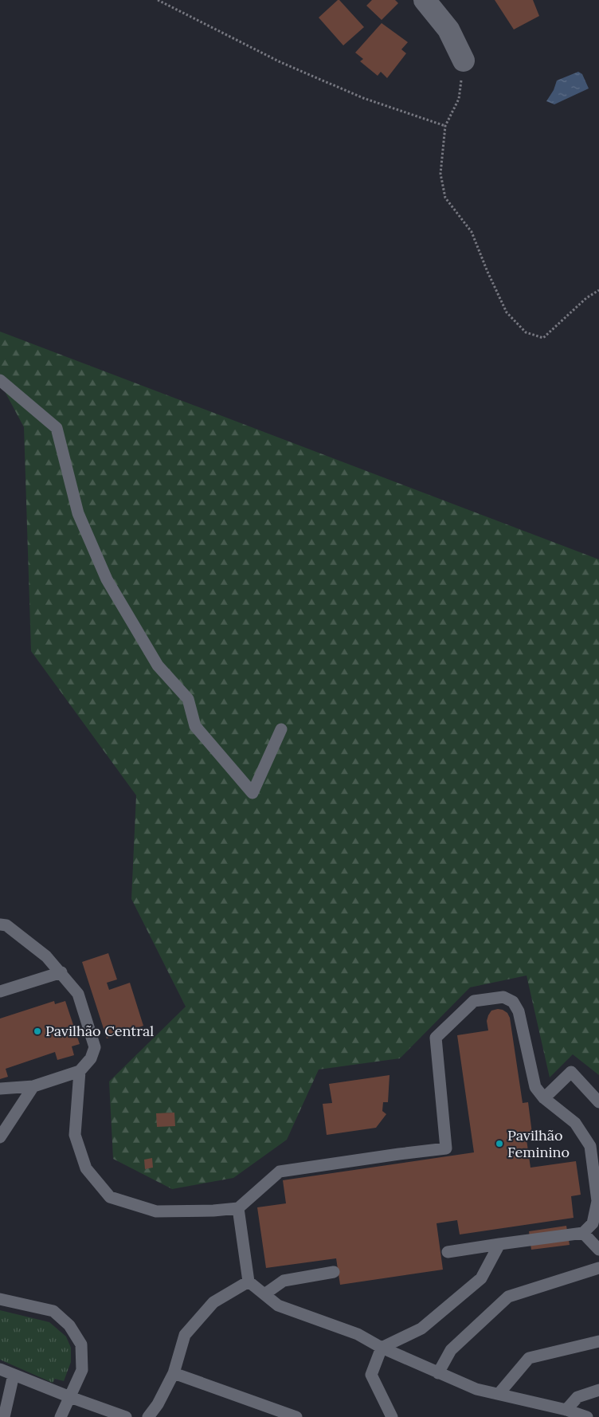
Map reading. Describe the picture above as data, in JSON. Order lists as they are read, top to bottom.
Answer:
{
  "places": ["Pavilhão Central", "Pavilhão Feminino"]
}
